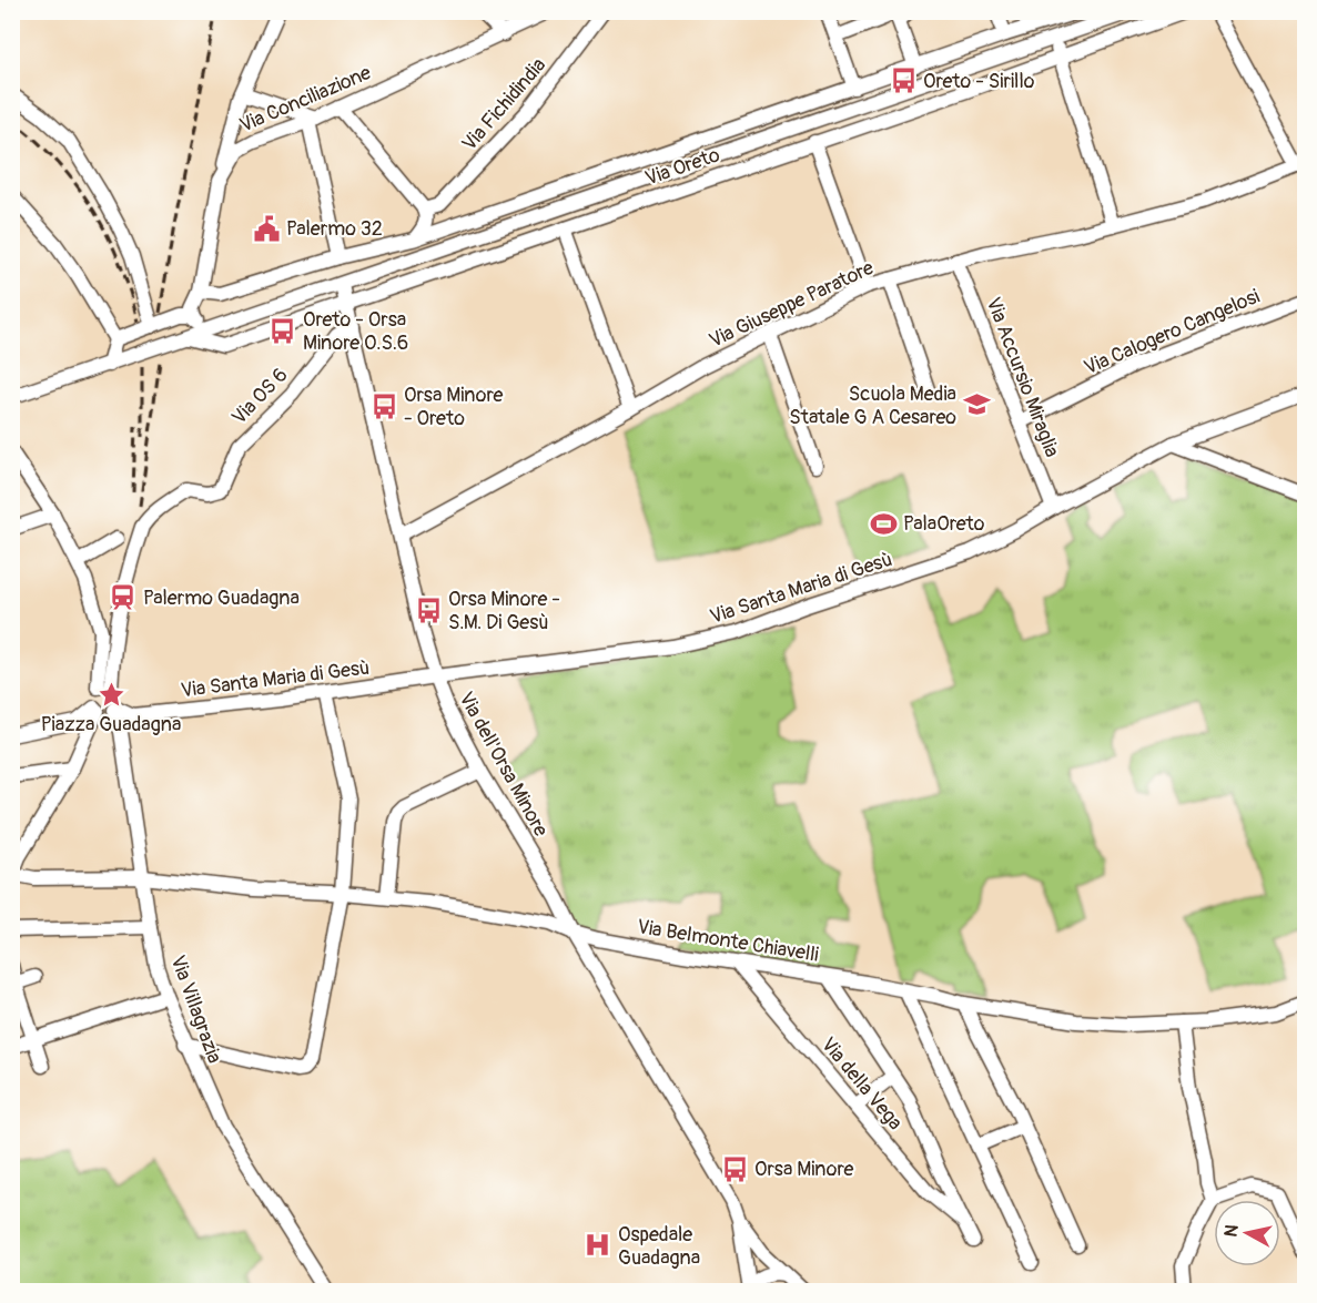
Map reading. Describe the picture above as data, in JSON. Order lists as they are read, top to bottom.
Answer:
{
  "streets": {
    "street": [
      "Via Conciliazione",
      "Via Fichidindia",
      "Via Oreto",
      "Via Giuseppe Paratore",
      "Via Calogero Cangelosi",
      "Via Accursio Miraglia",
      "Via OS 6",
      "Via Santa Maria di Gesù",
      "Via dell'Orsa Minore",
      "Via Belmonte Chiavelli",
      "Via Villagrazia",
      "Via della Vega"
    ]
  },
  "crossings": [
    ["Via Conciliazione", "Via Oreto"],
    ["Via Oreto", "Via dell'Orsa Minore"],
    ["Via Giuseppe Paratore", "Via Accursio Miraglia"],
    ["Via Giuseppe Paratore", "Via dell'Orsa Minore"],
    ["Via Calogero Cangelosi", "Via Accursio Miraglia"],
    ["Via Accursio Miraglia", "Via Santa Maria di Gesù"],
    ["Via OS 6", "Via Santa Maria di Gesù"],
    ["Via OS 6", "Via dell'Orsa Minore"],
    ["Via OS 6", "Via Villagrazia"],
    ["Via Santa Maria di Gesù", "Via dell'Orsa Minore"],
    ["Via Santa Maria di Gesù", "Via Villagrazia"],
    ["Via dell'Orsa Minore", "Via Belmonte Chiavelli"],
    ["Via Belmonte Chiavelli", "Via Villagrazia"],
    ["Via Belmonte Chiavelli", "Via della Vega"]
  ],
  "places": {
    "bus stop": [
      "Oreto - Sirillo",
      "Oreto - Orsa Minore O.S.6",
      "Orsa Minore - Oreto",
      "Orsa Minore - S.M. Di Gesù",
      "Orsa Minore"
    ],
    "public building": ["Palermo 32"],
    "school or university": ["Scuola Media Statale G A Cesareo"],
    "sports": ["PalaOreto"],
    "station": ["Palermo Guadagna"],
    "place": ["Piazza Guadagna"],
    "hospital": ["Ospedale Guadagna"]
  },
  "north": "left"
}
